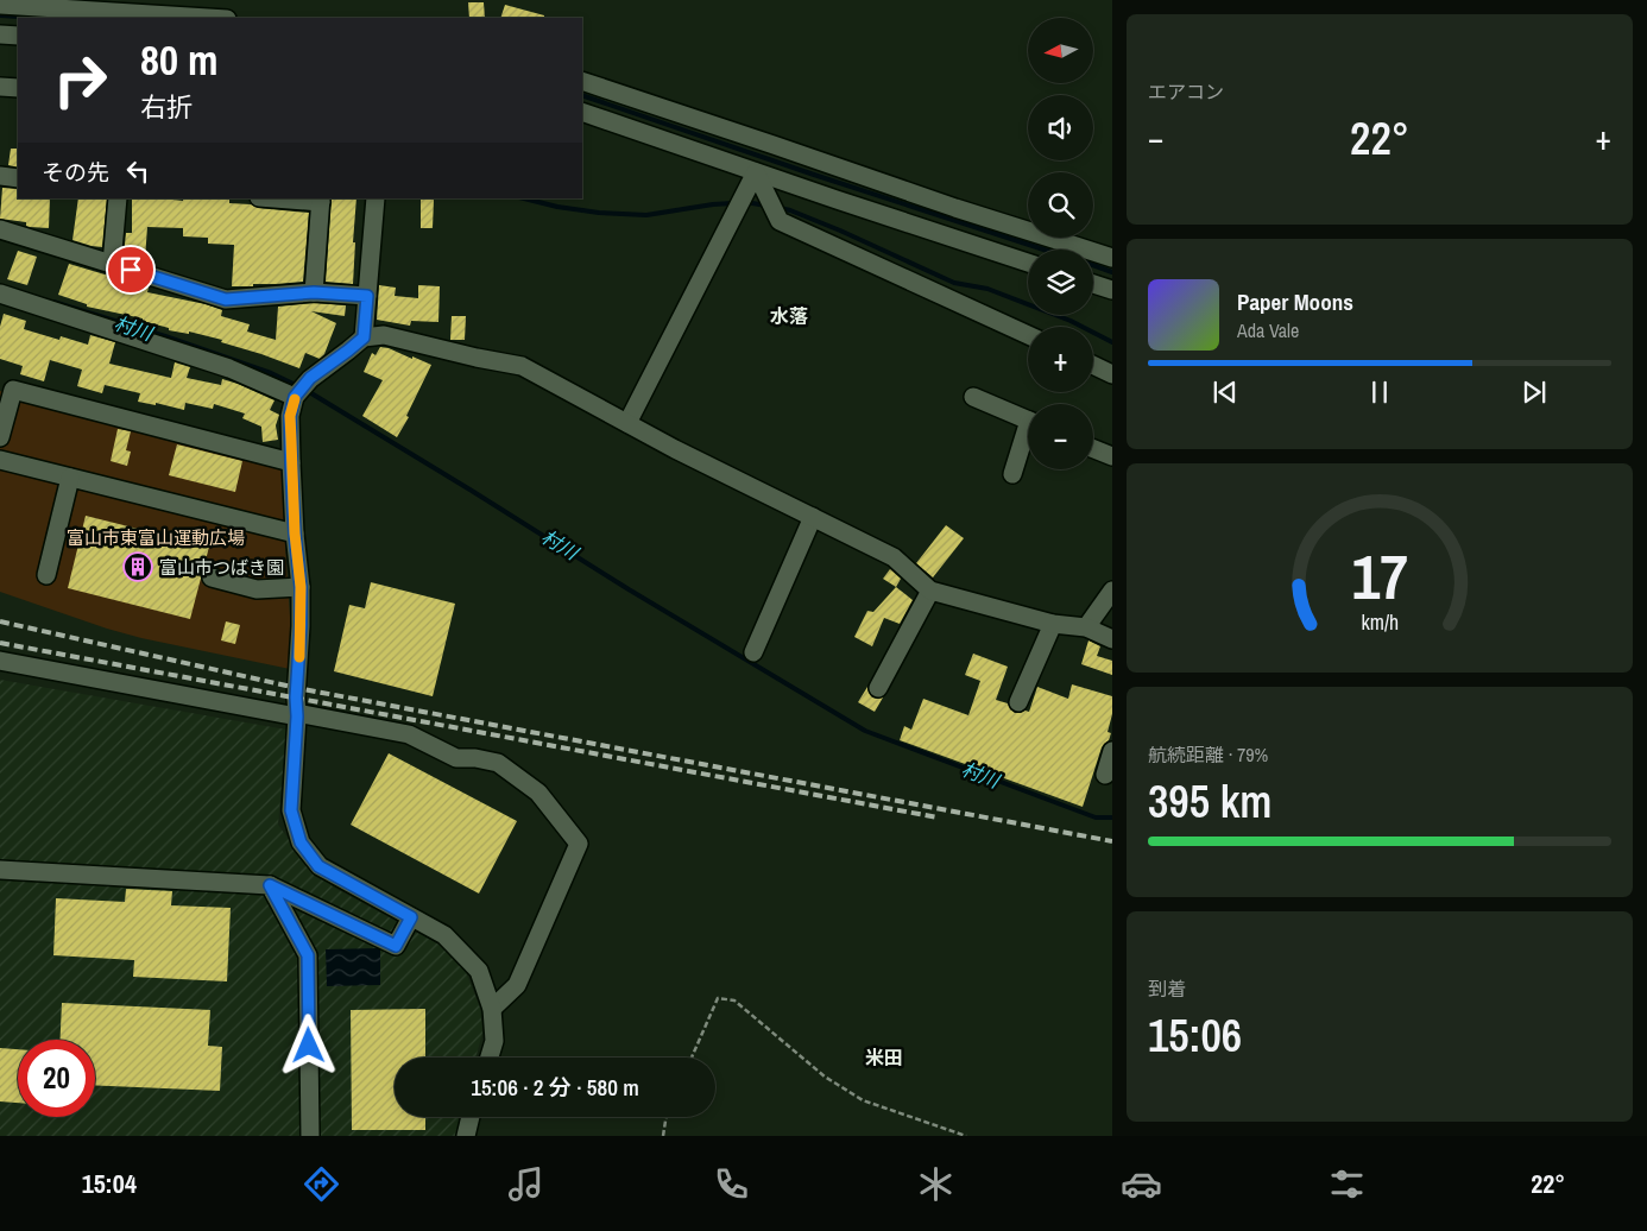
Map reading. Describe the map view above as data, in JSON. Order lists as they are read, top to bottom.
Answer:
{
  "districts": ["水落", "米田"],
  "water": ["村川"],
  "parks": ["富山市東富山運動広場"],
  "places": {
    "building": ["富山市つばき園"]
  },
  "north": "left",
  "page": {
    "tile": [
      "エアコン",
      ["航続距離 · 79%", "395 km"],
      ["到着", "15:06"]
    ],
    "map_buttons": ["+", "−"],
    "turn": ["80 m", "右折"],
    "heat": ["−", "22°", "+"],
    "then": "その先",
    "song": ["Paper Moons", "Ada Vale"],
    "limit": "20",
    "trip": "15:06 · 2 分 · 580 m",
    "tabs": ["15:04", "22°"],
    "gauge": ["17", "km/h"]
  }
}
